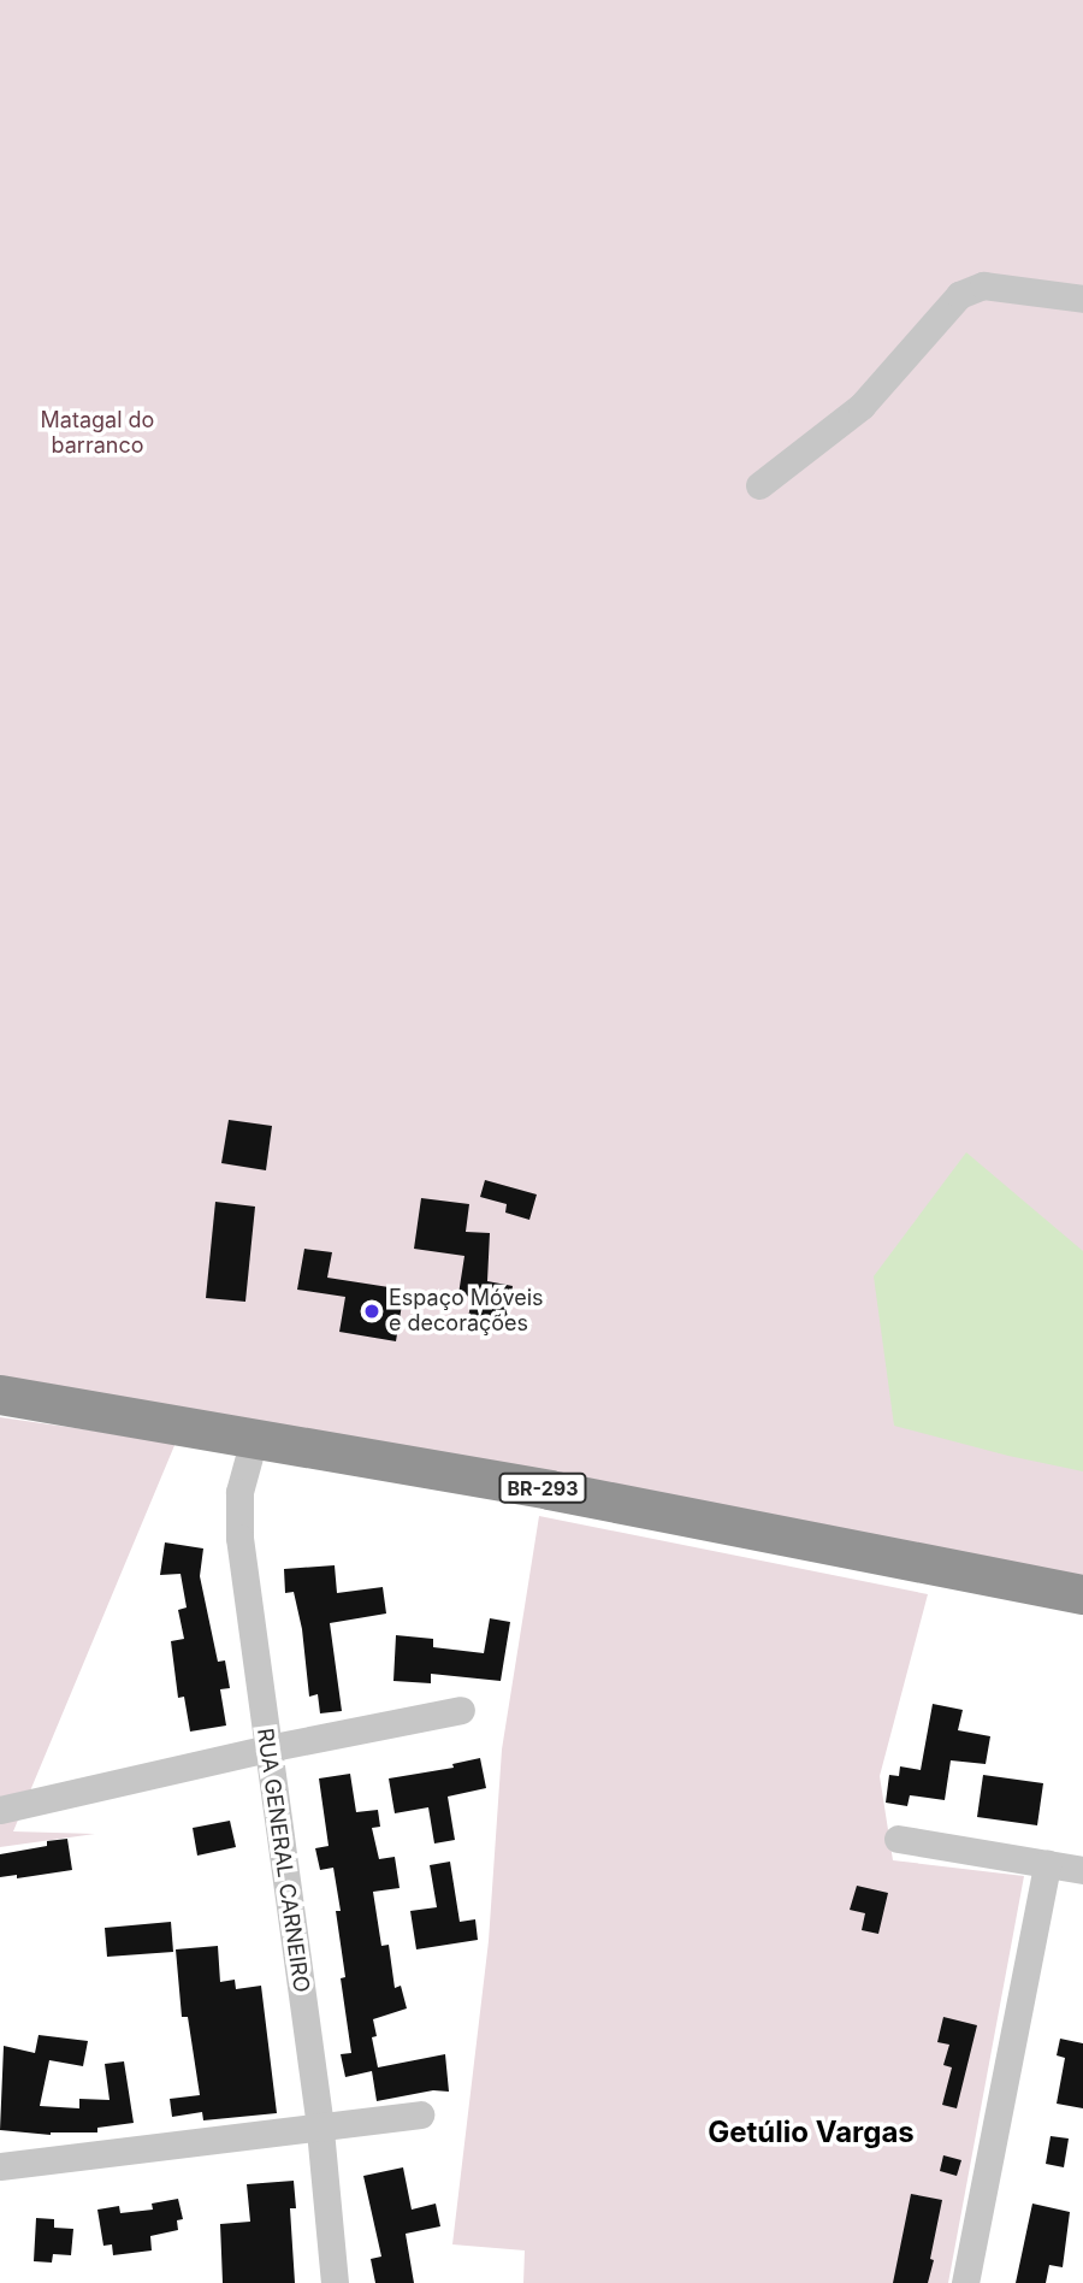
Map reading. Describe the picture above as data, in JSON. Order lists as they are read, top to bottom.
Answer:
{
  "streets": {
    "highway": ["BR-293"],
    "street": ["RUA GENERAL CARNEIRO"]
  },
  "crossings": [
    ["BR-293", "RUA GENERAL CARNEIRO"]
  ],
  "districts": ["Getúlio Vargas"],
  "parks": ["Matagal do barranco"],
  "places": ["Espaço Móveis e decorações"]
}
